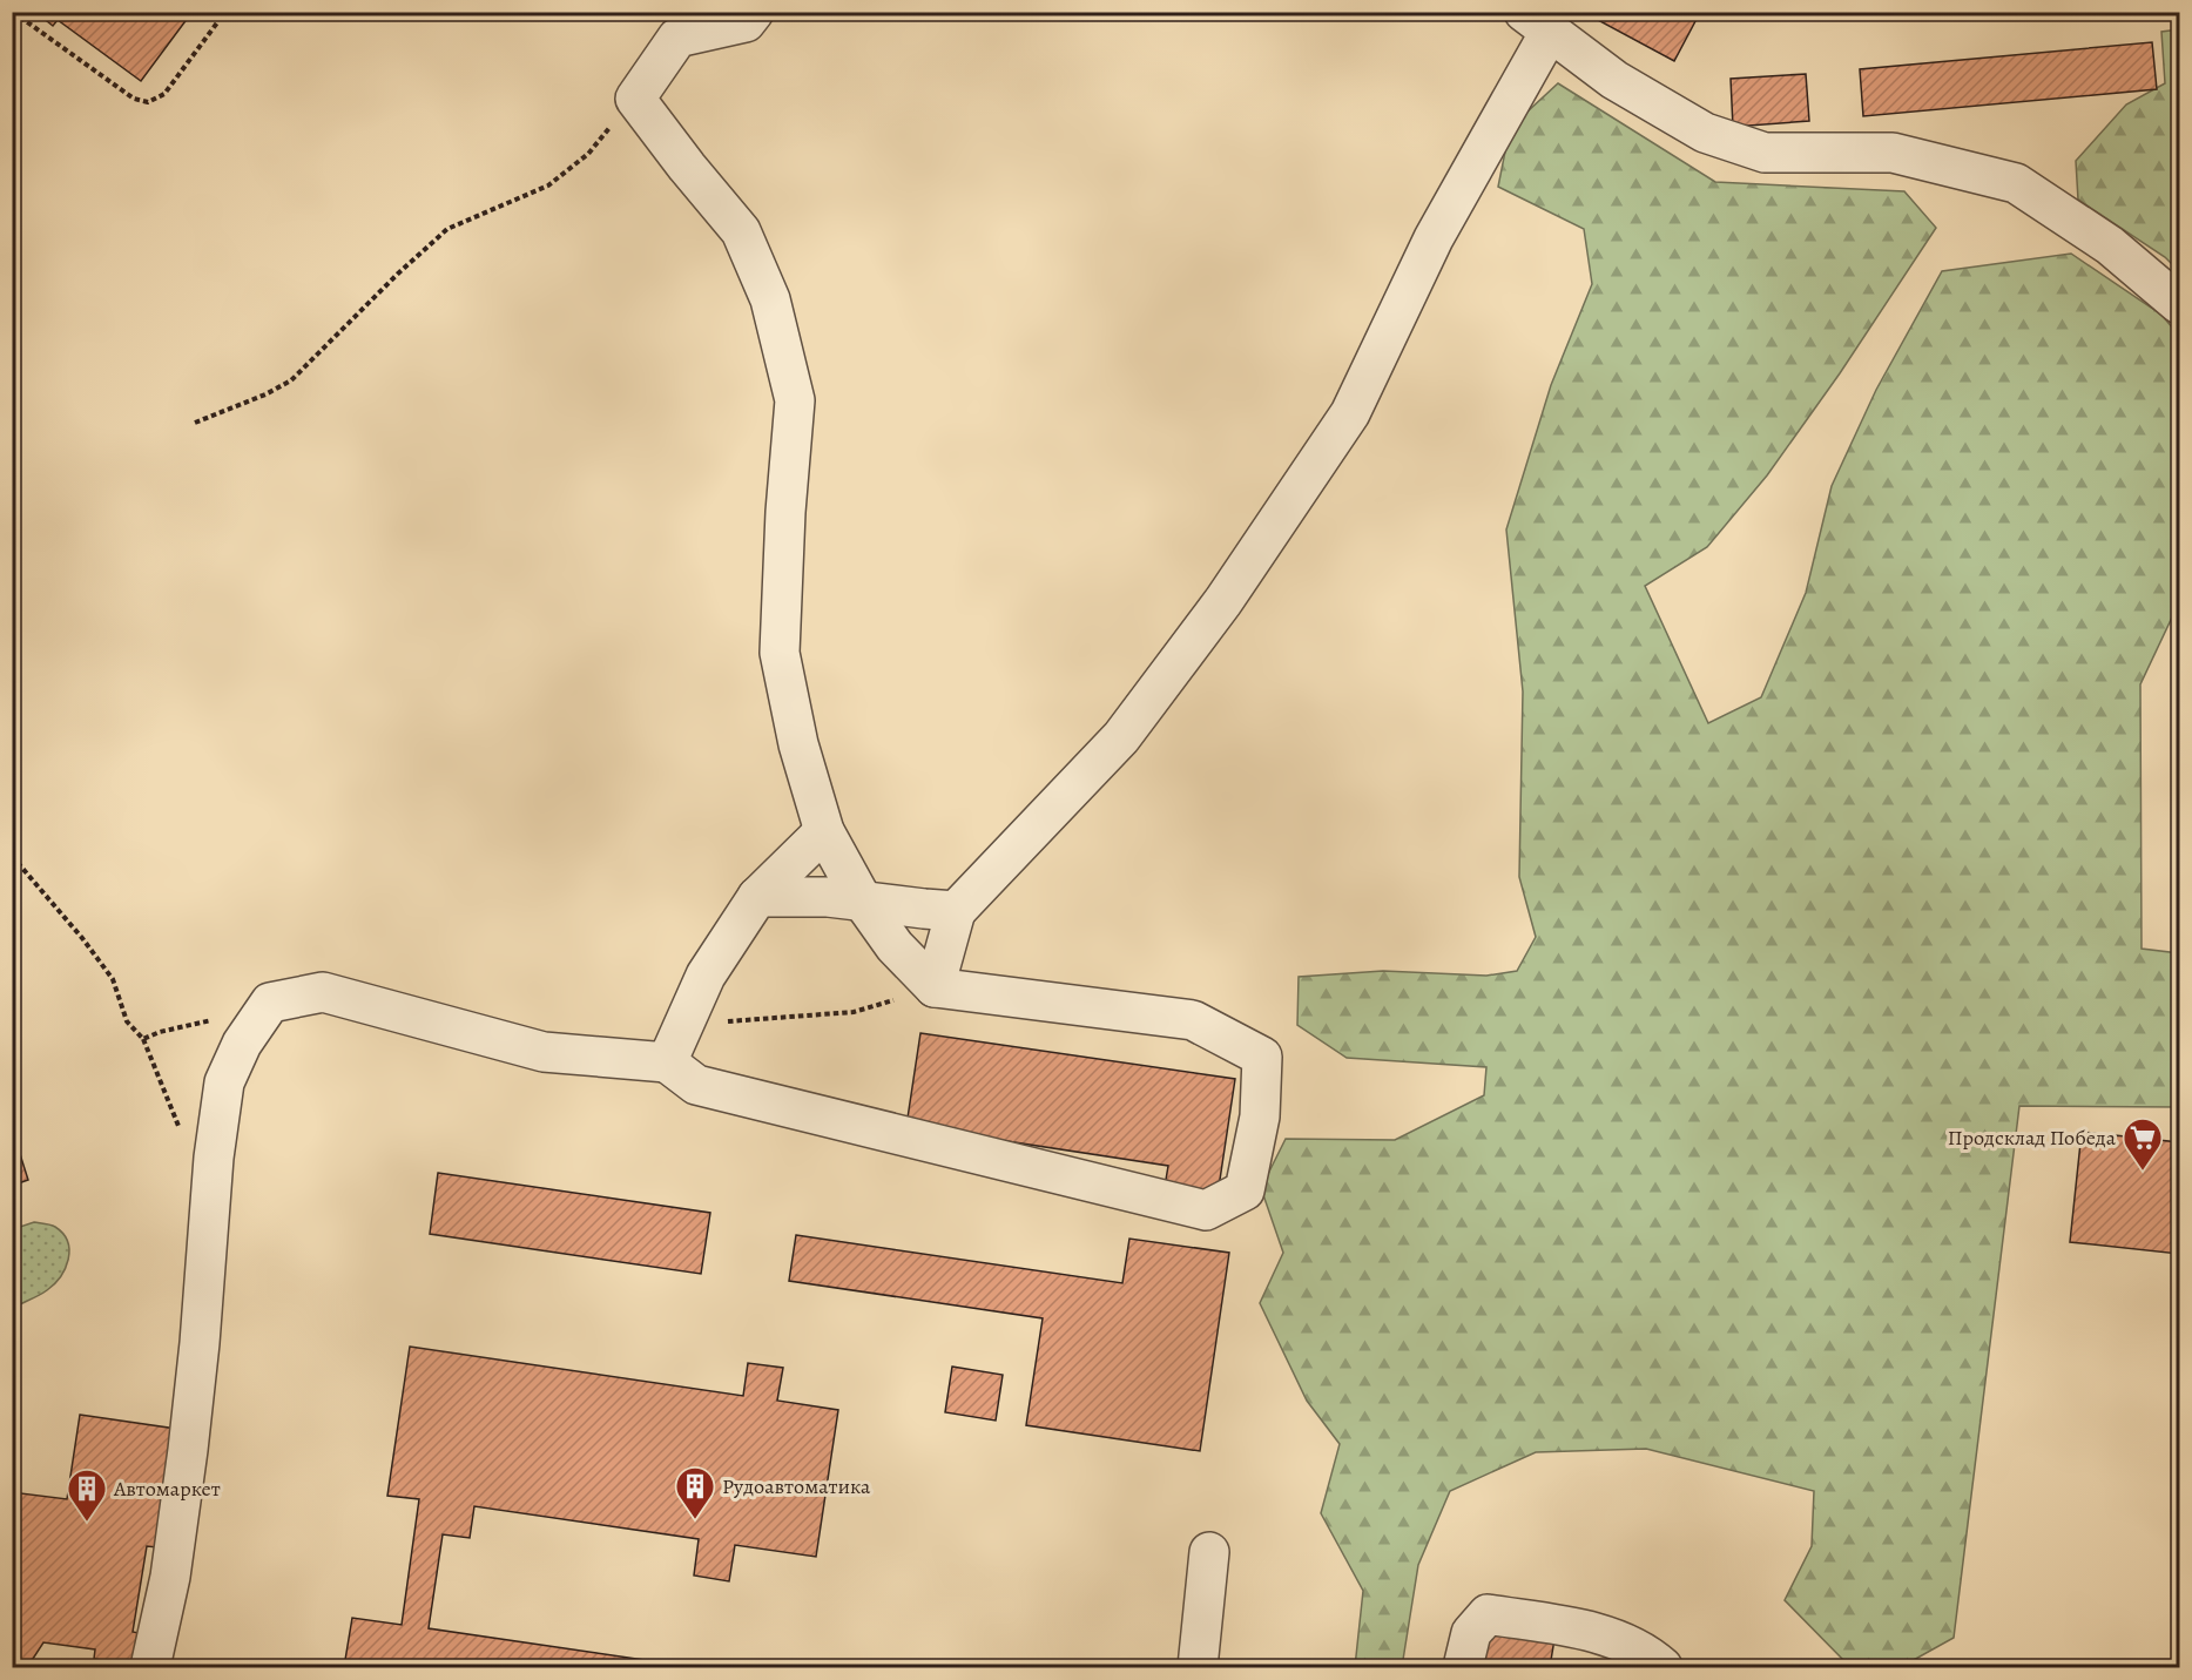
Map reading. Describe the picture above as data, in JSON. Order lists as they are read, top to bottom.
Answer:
{
  "places": {
    "supermarket": ["Продсклад Победа"],
    "building": ["Рудоавтоматика", "Автомаркет"]
  }
}
